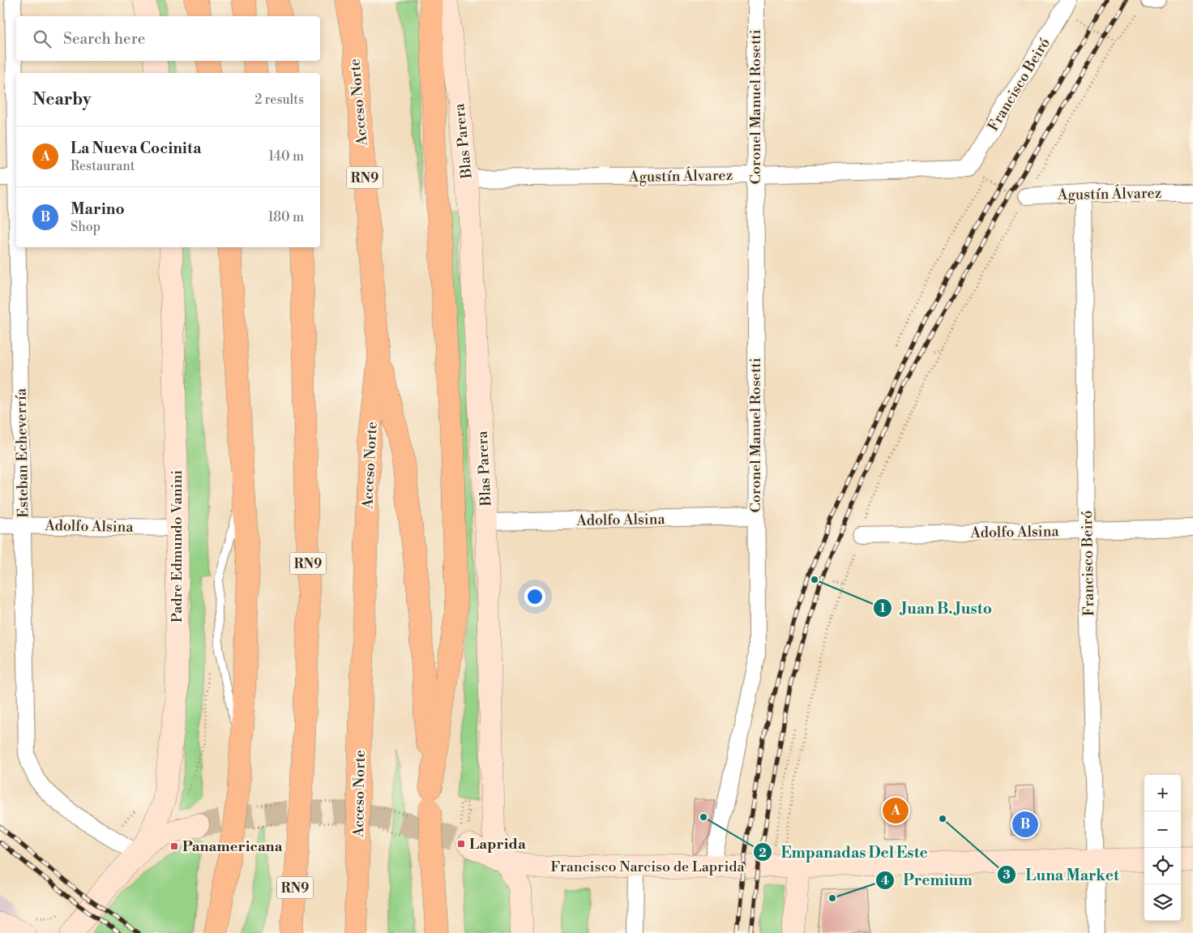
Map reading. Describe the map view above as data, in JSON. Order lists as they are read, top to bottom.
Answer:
{
  "streets": {
    "highway": ["Acceso Norte", "RN9"],
    "street": [
      "Francisco Beiró",
      "Coronel Manuel Rosetti",
      "Blas Parera",
      "Agustín Álvarez",
      "Esteban Echeverría",
      "Adolfo Alsina",
      "Padre Edmundo Vanini",
      "Francisco Narciso de Laprida"
    ]
  },
  "crossings": [
    ["Francisco Beiró", "Agustín Álvarez"],
    ["Francisco Beiró", "Adolfo Alsina"],
    ["Francisco Beiró", "Francisco Narciso de Laprida"],
    ["Coronel Manuel Rosetti", "Agustín Álvarez"],
    ["Coronel Manuel Rosetti", "Adolfo Alsina"],
    ["Coronel Manuel Rosetti", "Francisco Narciso de Laprida"],
    ["Blas Parera", "Agustín Álvarez"],
    ["Blas Parera", "Adolfo Alsina"],
    ["Blas Parera", "Francisco Narciso de Laprida"],
    ["Esteban Echeverría", "Adolfo Alsina"],
    ["Esteban Echeverría", "Padre Edmundo Vanini"],
    ["Adolfo Alsina", "Padre Edmundo Vanini"]
  ],
  "places": {
    "other": [
      "Juan B. Justo",
      "Empanadas Del Este",
      "Luna Market",
      "Premium"
    ],
    "transit": ["Laprida", "Panamericana"]
  },
  "page": {
    "search": "Search here",
    "heading": ["Nearby", "2 results"],
    "list": [
      {
        "mark": "A",
        "name": "La Nueva Cocinita",
        "note": "Restaurant",
        "value": "140 m"
      },
      {
        "mark": "B",
        "name": "Marino",
        "note": "Shop",
        "value": "180 m"
      }
    ],
    "map_buttons": ["+", "−"],
    "pins": ["A", "B"]
  }
}
